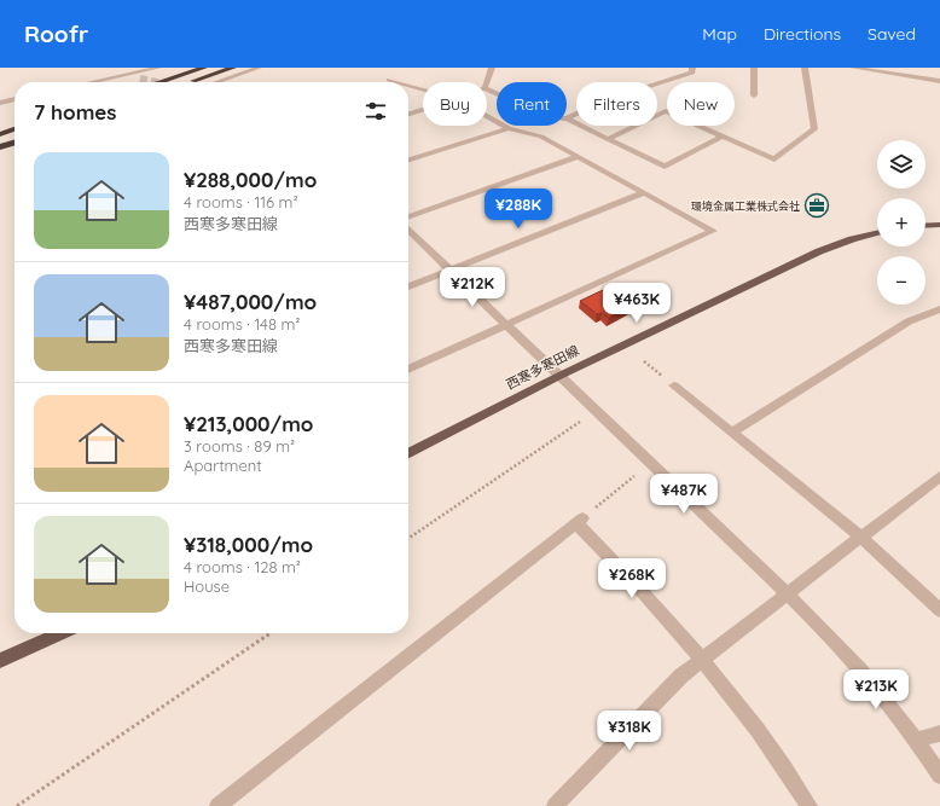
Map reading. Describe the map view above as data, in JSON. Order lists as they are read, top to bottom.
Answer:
{
  "streets": {
    "main road": ["西寒多寒田線"]
  },
  "places": {
    "office": ["環境金属工業株式会社"]
  },
  "page": {
    "header": "Roofr",
    "nav": ["Map", "Directions", "Saved"],
    "chip": [
      "Buy",
      "Rent",
      "Filters",
      "New"
    ],
    "heading": "7 homes",
    "map_buttons": ["+", "−"],
    "list": [
      {
        "name": "¥288,000/mo",
        "note": "4 rooms · 116 m² · 西寒多寒田線"
      },
      {
        "name": "¥487,000/mo",
        "note": "4 rooms · 148 m² · 西寒多寒田線"
      },
      {
        "name": "¥213,000/mo",
        "note": "3 rooms · 89 m² · Apartment"
      },
      {
        "name": "¥318,000/mo",
        "note": "4 rooms · 128 m² · House"
      }
    ],
    "price": [
      "¥288K",
      "¥212K",
      "¥463K",
      "¥487K",
      "¥268K",
      "¥213K",
      "¥318K"
    ]
  }
}
